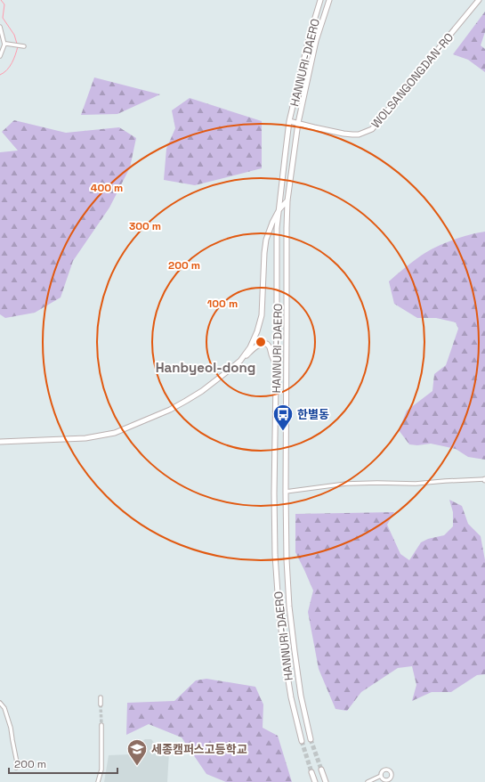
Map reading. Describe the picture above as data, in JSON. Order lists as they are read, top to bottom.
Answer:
{
  "streets": {
    "street": ["HANNURI-DAERO", "WOLSANGONGDAN-RO"]
  },
  "crossings": [
    ["HANNURI-DAERO", "WOLSANGONGDAN-RO"]
  ],
  "districts": ["Hanbyeol-dong"],
  "places": {
    "bus stop": ["한별동"],
    "school or university": ["세종캠퍼스고등학교"]
  },
  "scale_bar": "200 m",
  "rings": [
    "400 m",
    "300 m",
    "200 m",
    "100 m"
  ]
}
